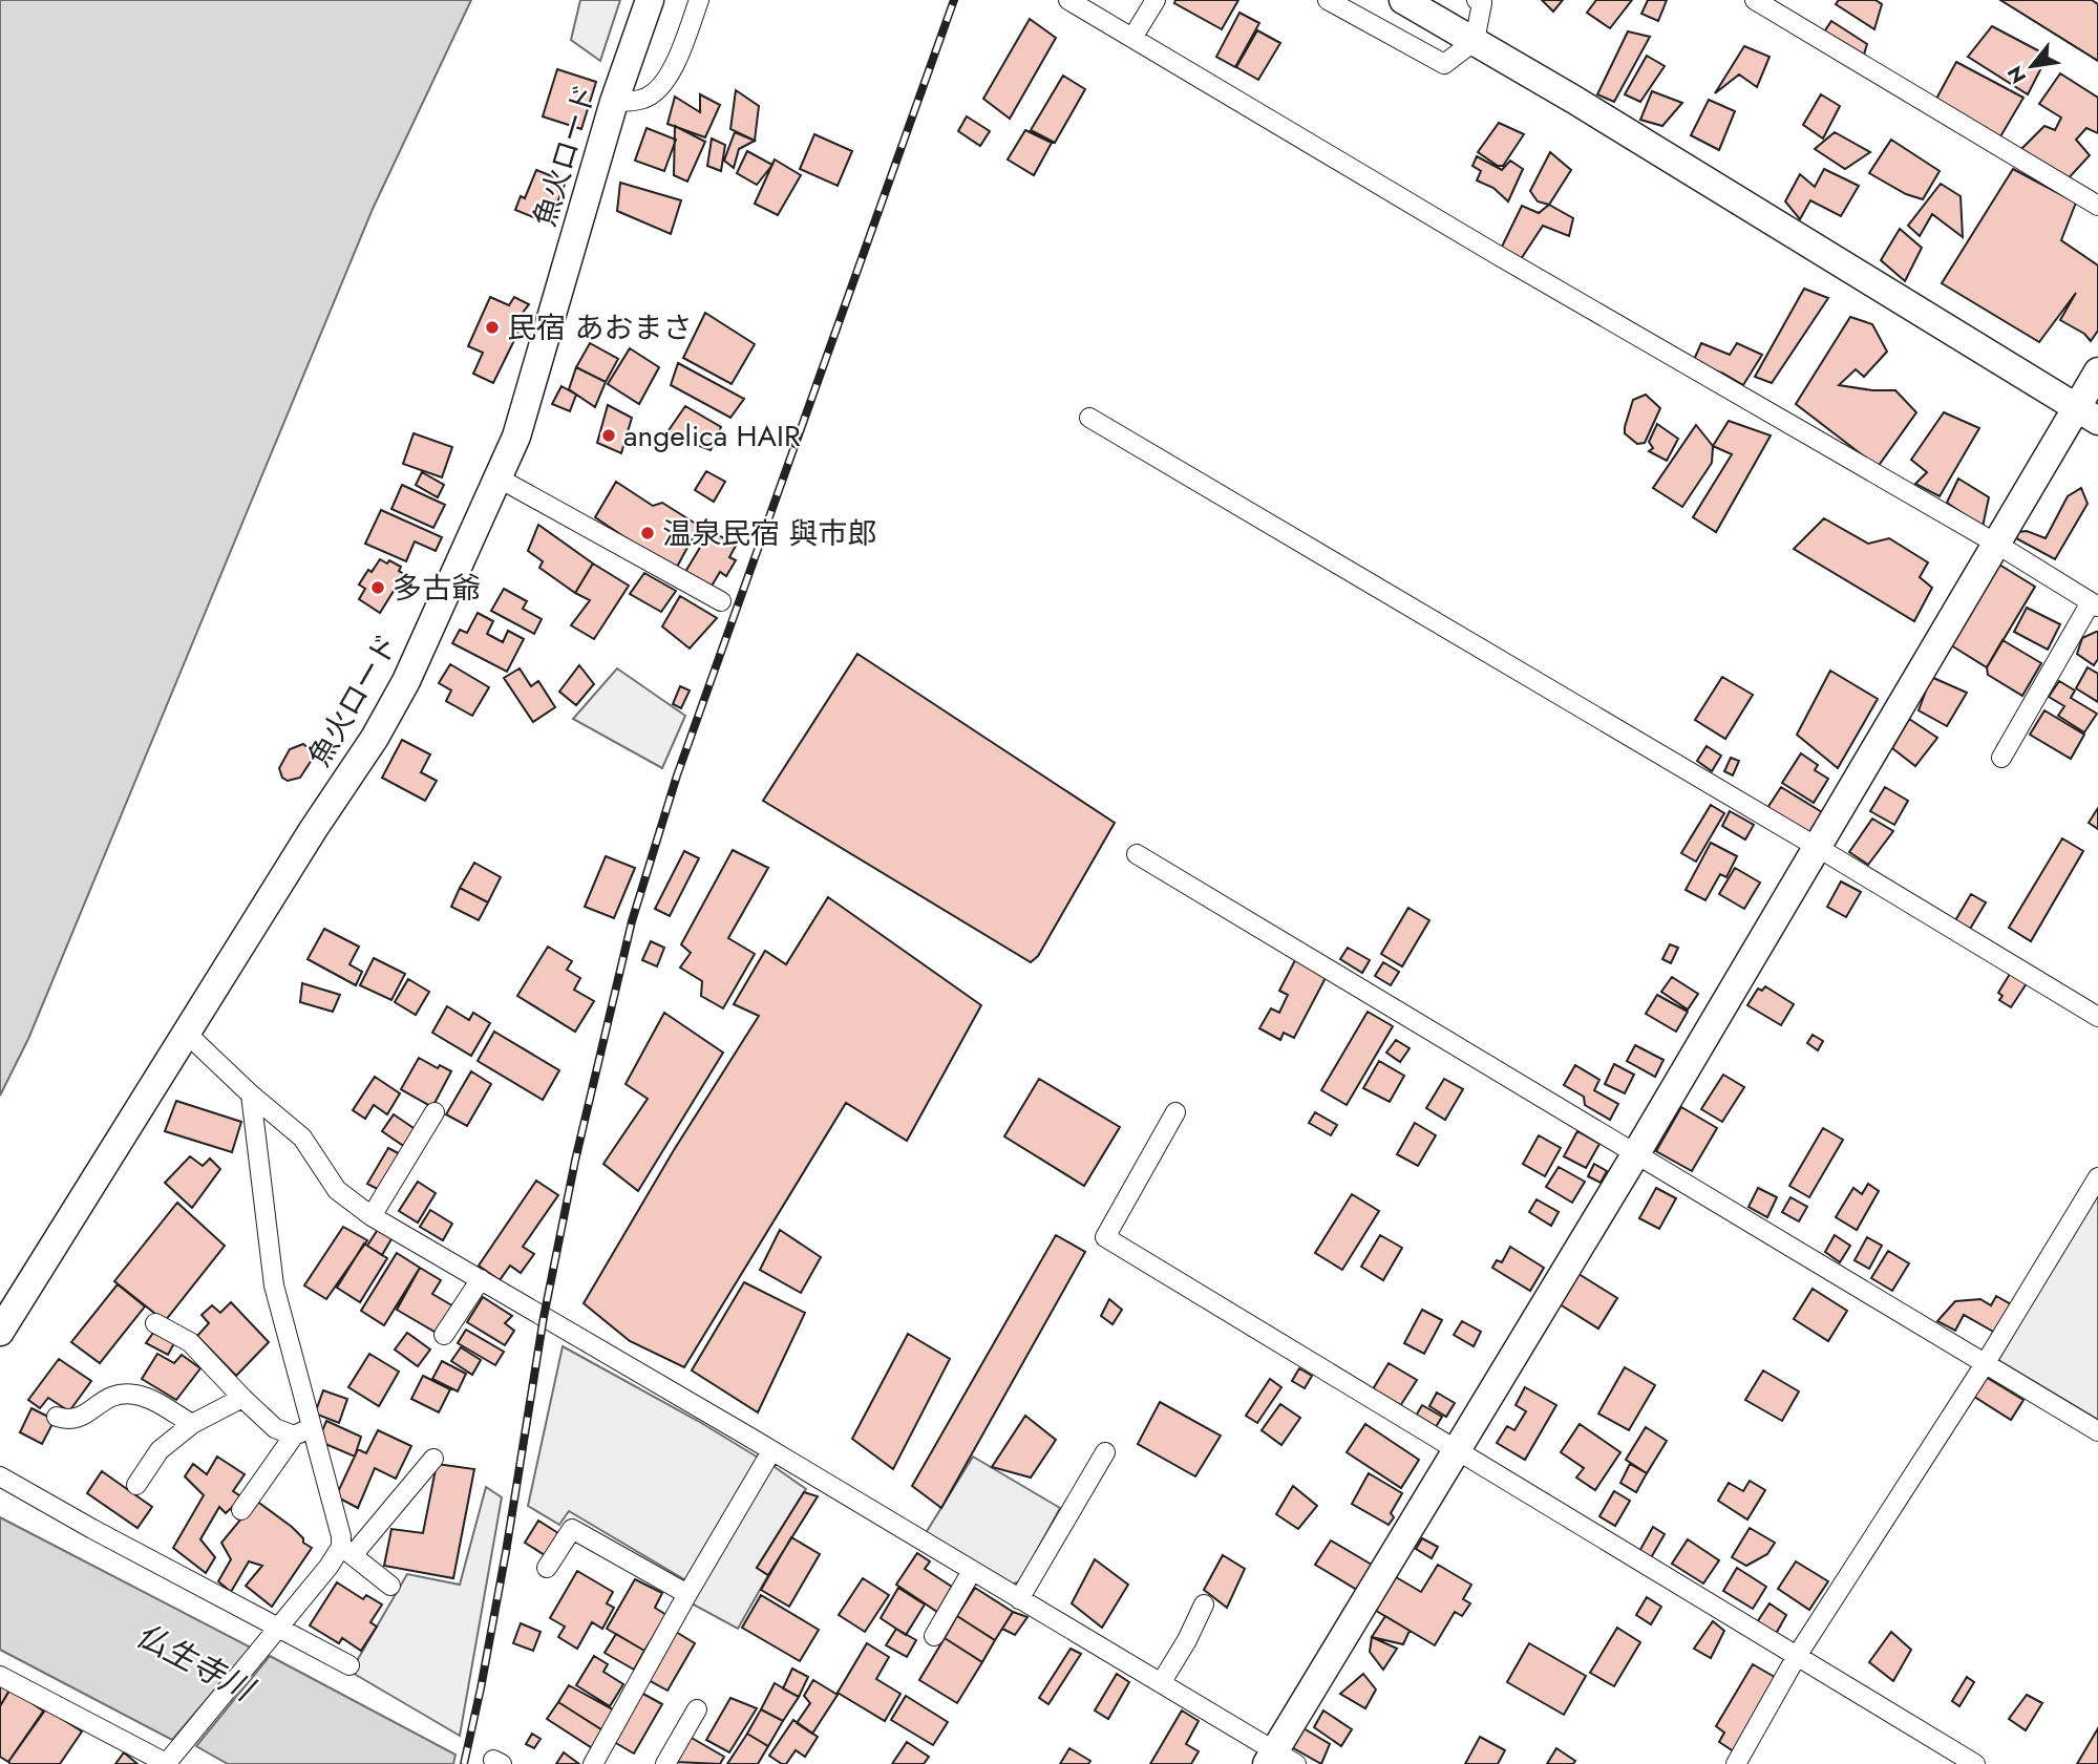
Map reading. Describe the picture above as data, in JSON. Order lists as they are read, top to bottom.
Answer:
{
  "streets": {
    "street": ["魚火ロード"]
  },
  "water": ["仏生寺川"],
  "places": [
    "民宿 あおまさ",
    "angelica HAIR",
    "温泉民宿 與市郎",
    "多古爺"
  ],
  "north": "bottom left"
}
